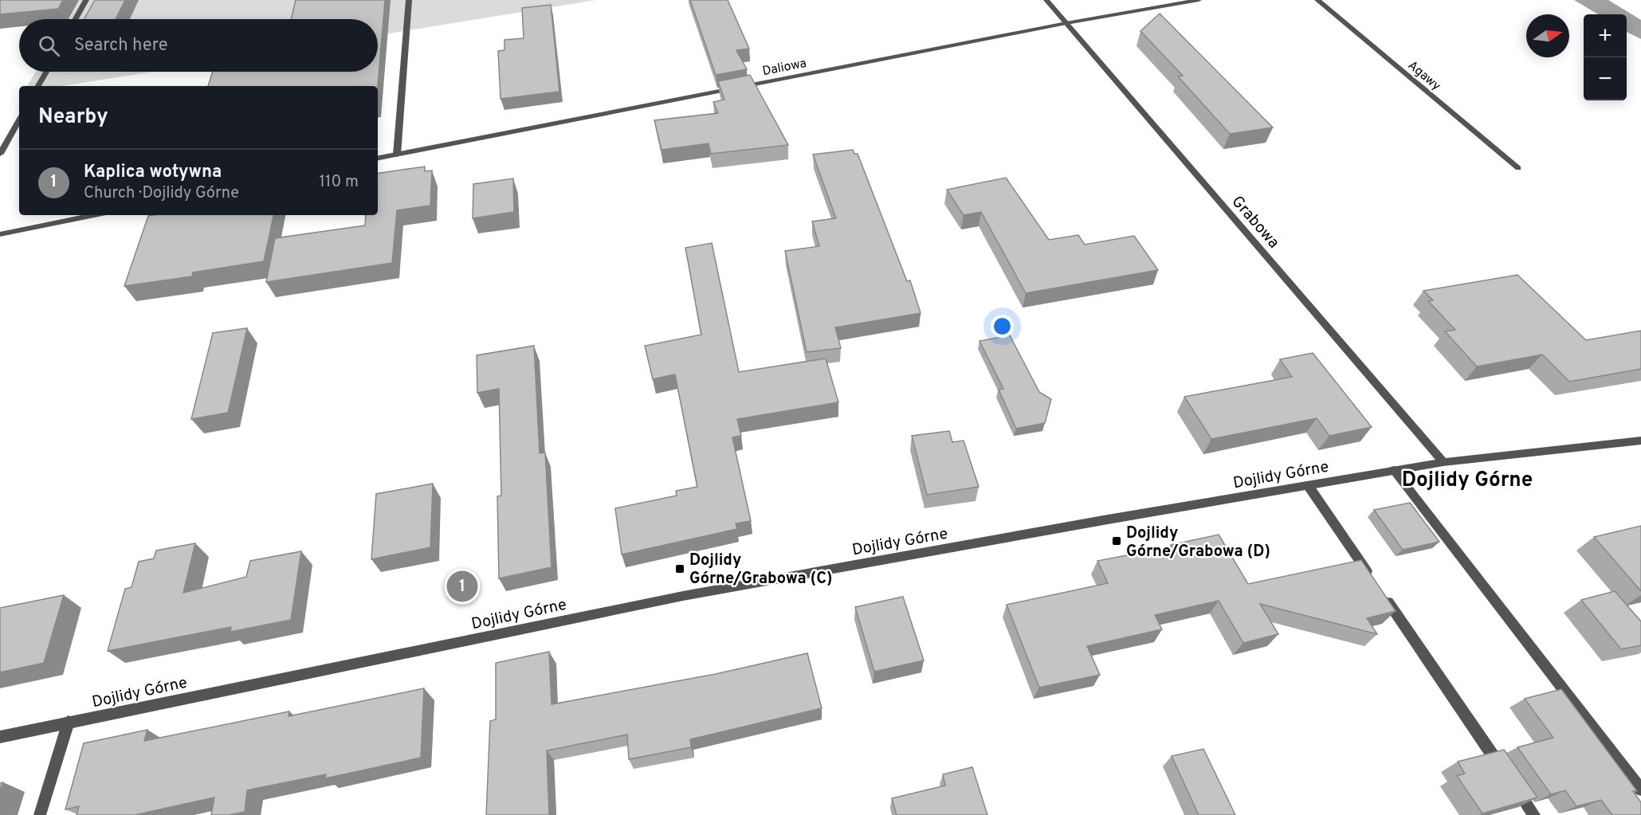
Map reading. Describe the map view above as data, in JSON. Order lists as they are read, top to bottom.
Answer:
{
  "streets": {
    "street": [
      "Daliowa",
      "Agawy",
      "Grabowa",
      "Dojlidy Górne"
    ]
  },
  "crossings": [
    ["Daliowa", "Grabowa"],
    ["Grabowa", "Dojlidy Górne"]
  ],
  "districts": ["Dojlidy Górne"],
  "places": {
    "transit": ["Dojlidy Górne/Grabowa (D)", "Dojlidy Górne/Grabowa (C)"]
  },
  "north": "right",
  "page": {
    "map_buttons": ["+", "−"],
    "search": "Search here",
    "heading": "Nearby",
    "list": [
      {
        "mark": "1",
        "name": "Kaplica wotywna",
        "note": "Church · Dojlidy Górne",
        "value": "110 m"
      }
    ],
    "pins": "1"
  }
}
